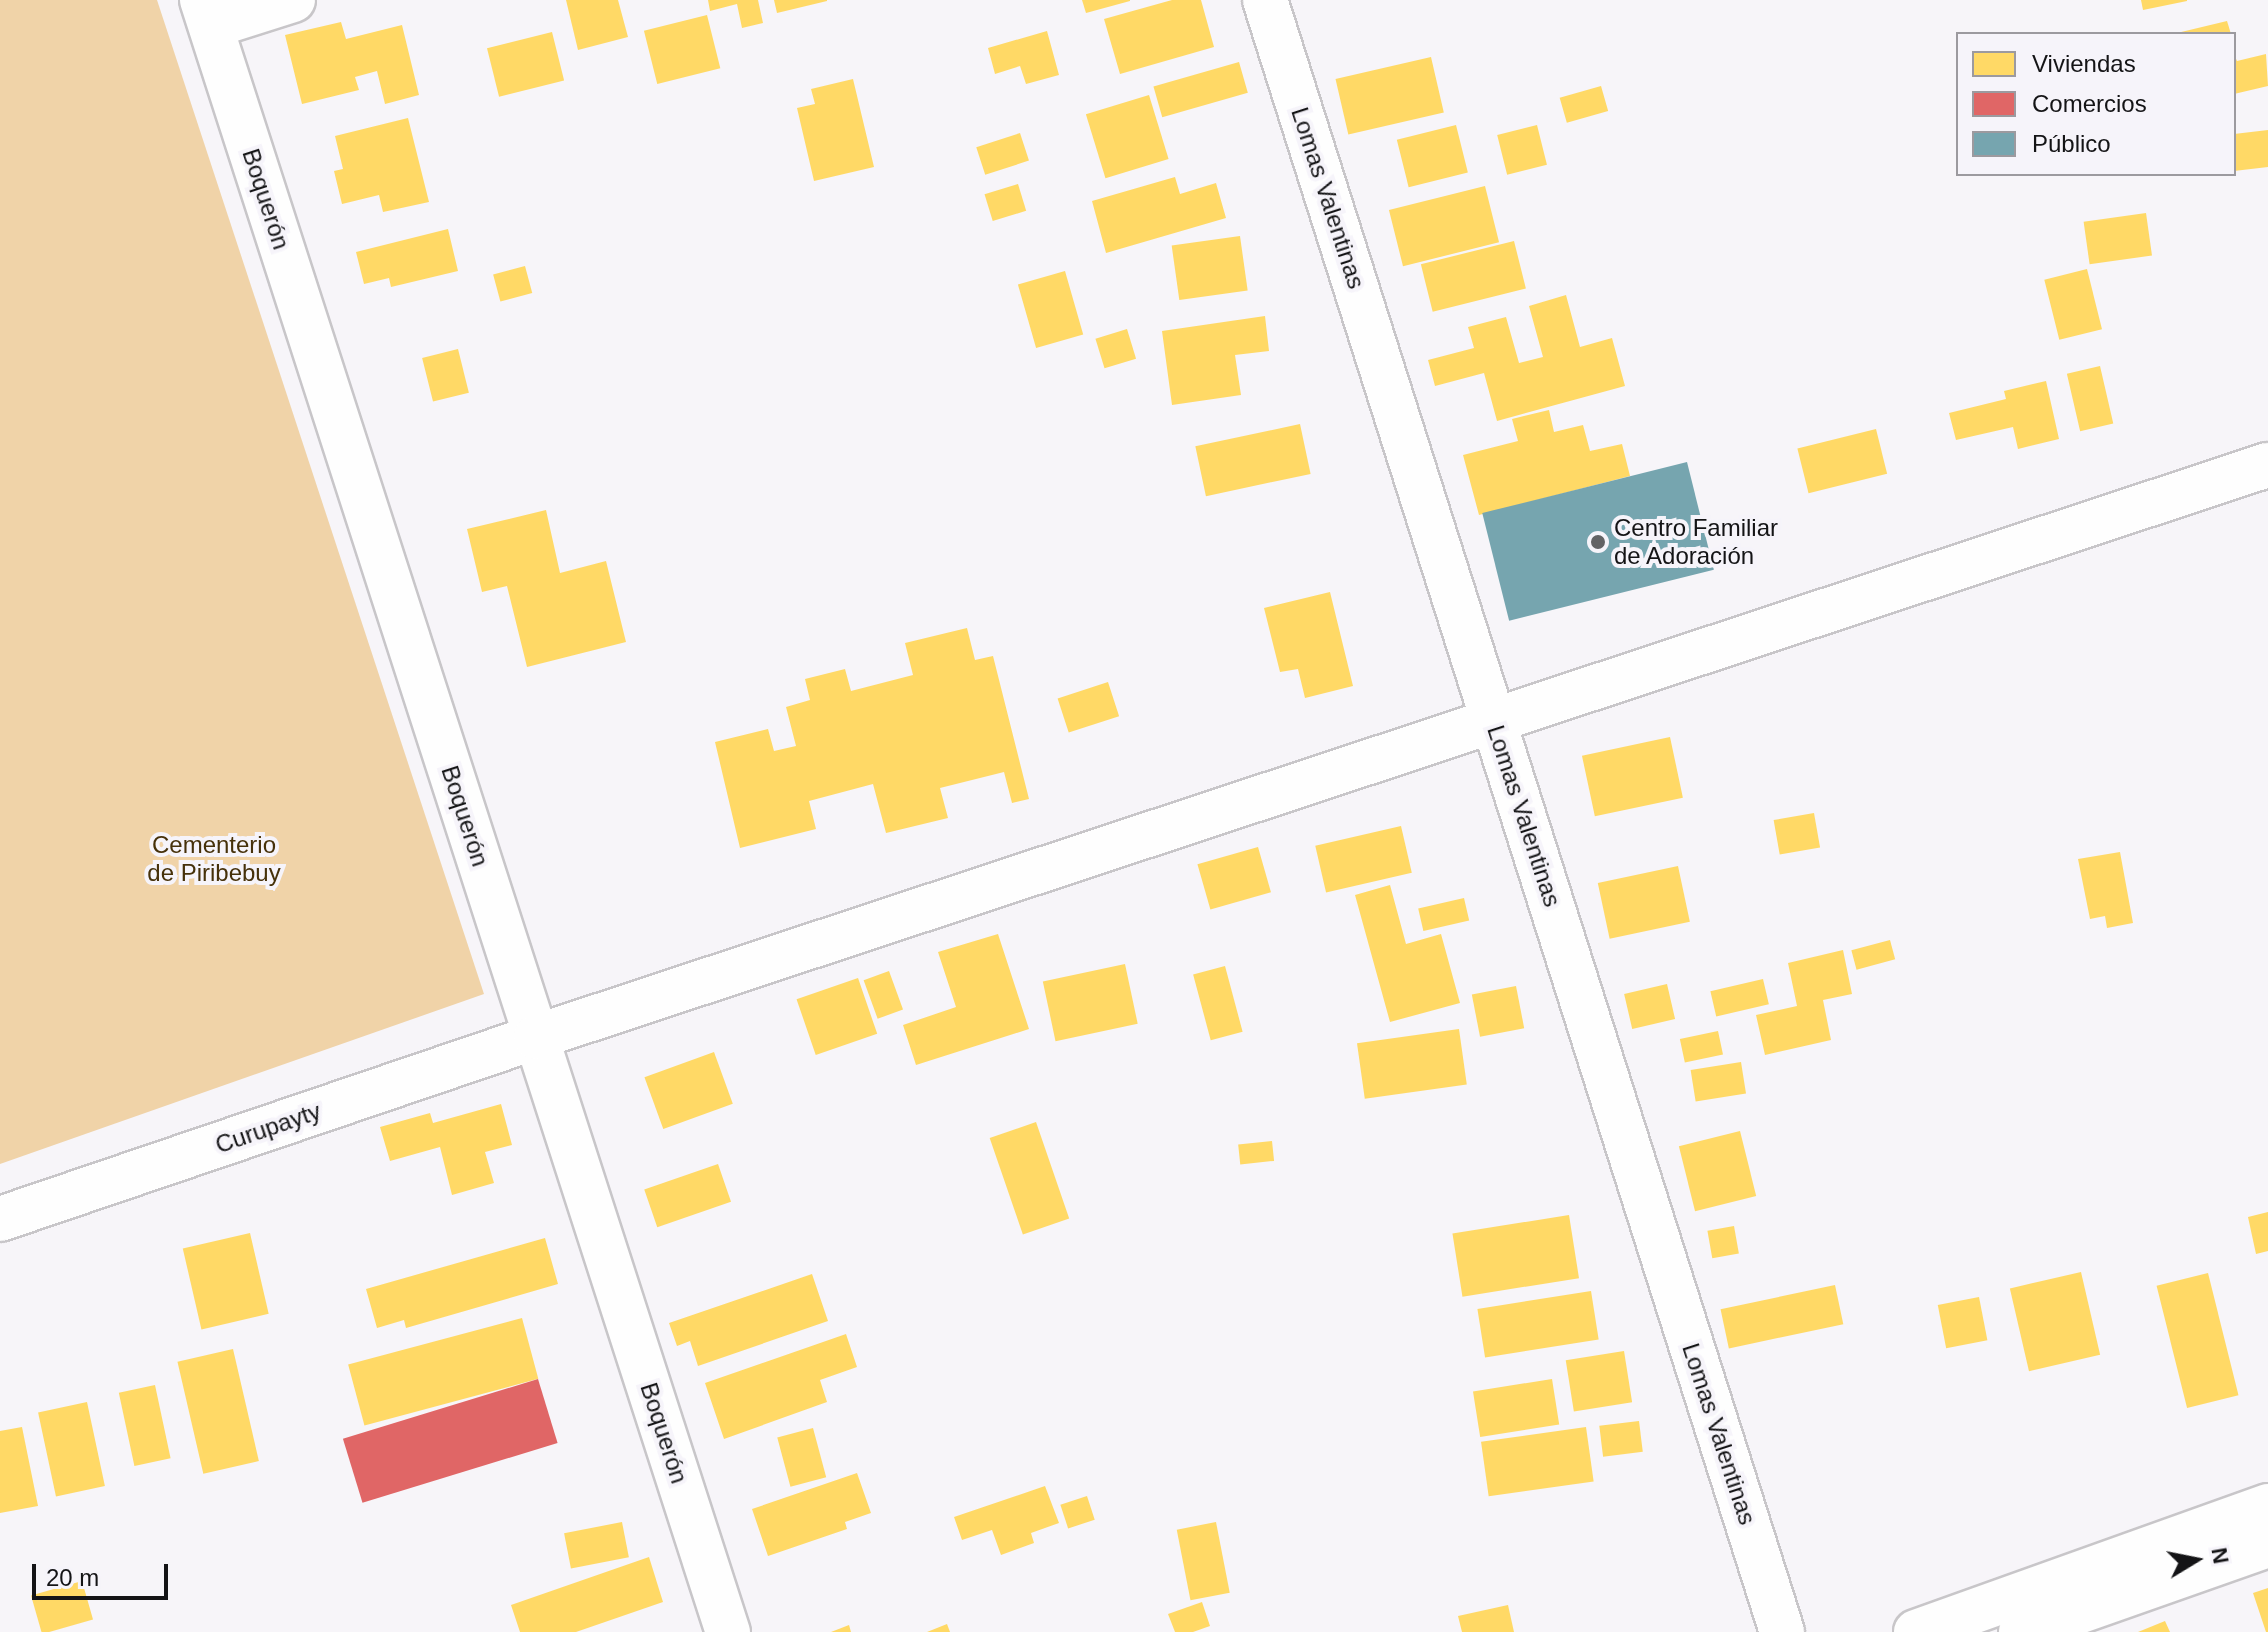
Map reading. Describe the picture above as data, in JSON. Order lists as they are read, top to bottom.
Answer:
{
  "streets": {
    "street": ["Lomas Valentinas", "Boquerón", "Curupayty"]
  },
  "crossings": [
    ["Lomas Valentinas", "Curupayty"],
    ["Boquerón", "Curupayty"]
  ],
  "parks": ["Cementerio de Piribebuy"],
  "places": ["Centro Familiar de Adoración"],
  "legend": ["Viviendas", "Comercios", "Público"],
  "scale_bar": "20 m",
  "north": "right"
}
